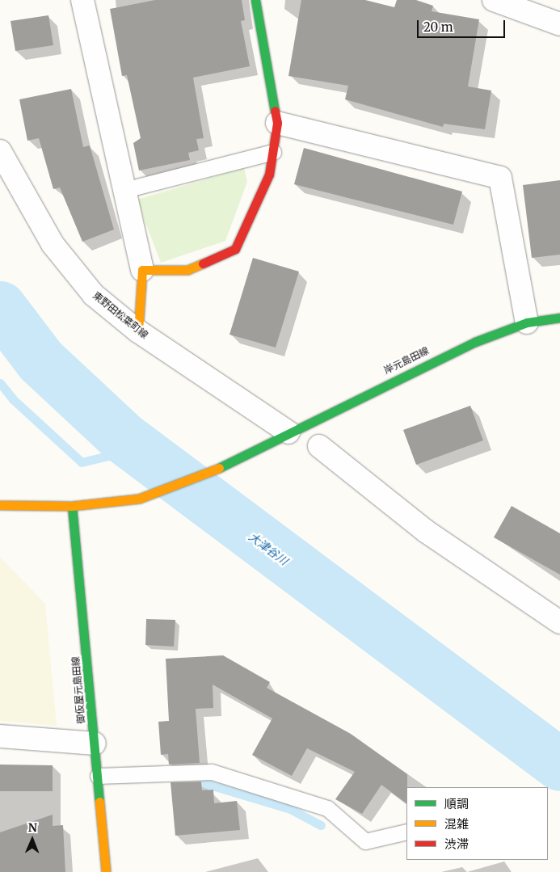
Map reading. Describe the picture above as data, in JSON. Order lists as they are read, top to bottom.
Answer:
{
  "streets": {
    "street": ["東野田松葉町線", "岸元島田線", "御仮屋元島田線"]
  },
  "crossings": [
    ["東野田松葉町線", "岸元島田線"],
    ["岸元島田線", "御仮屋元島田線"]
  ],
  "water": ["大津谷川"],
  "legend": ["順調", "混雑", "渋滞"],
  "scale_bar": "20 m",
  "north": "top"
}
